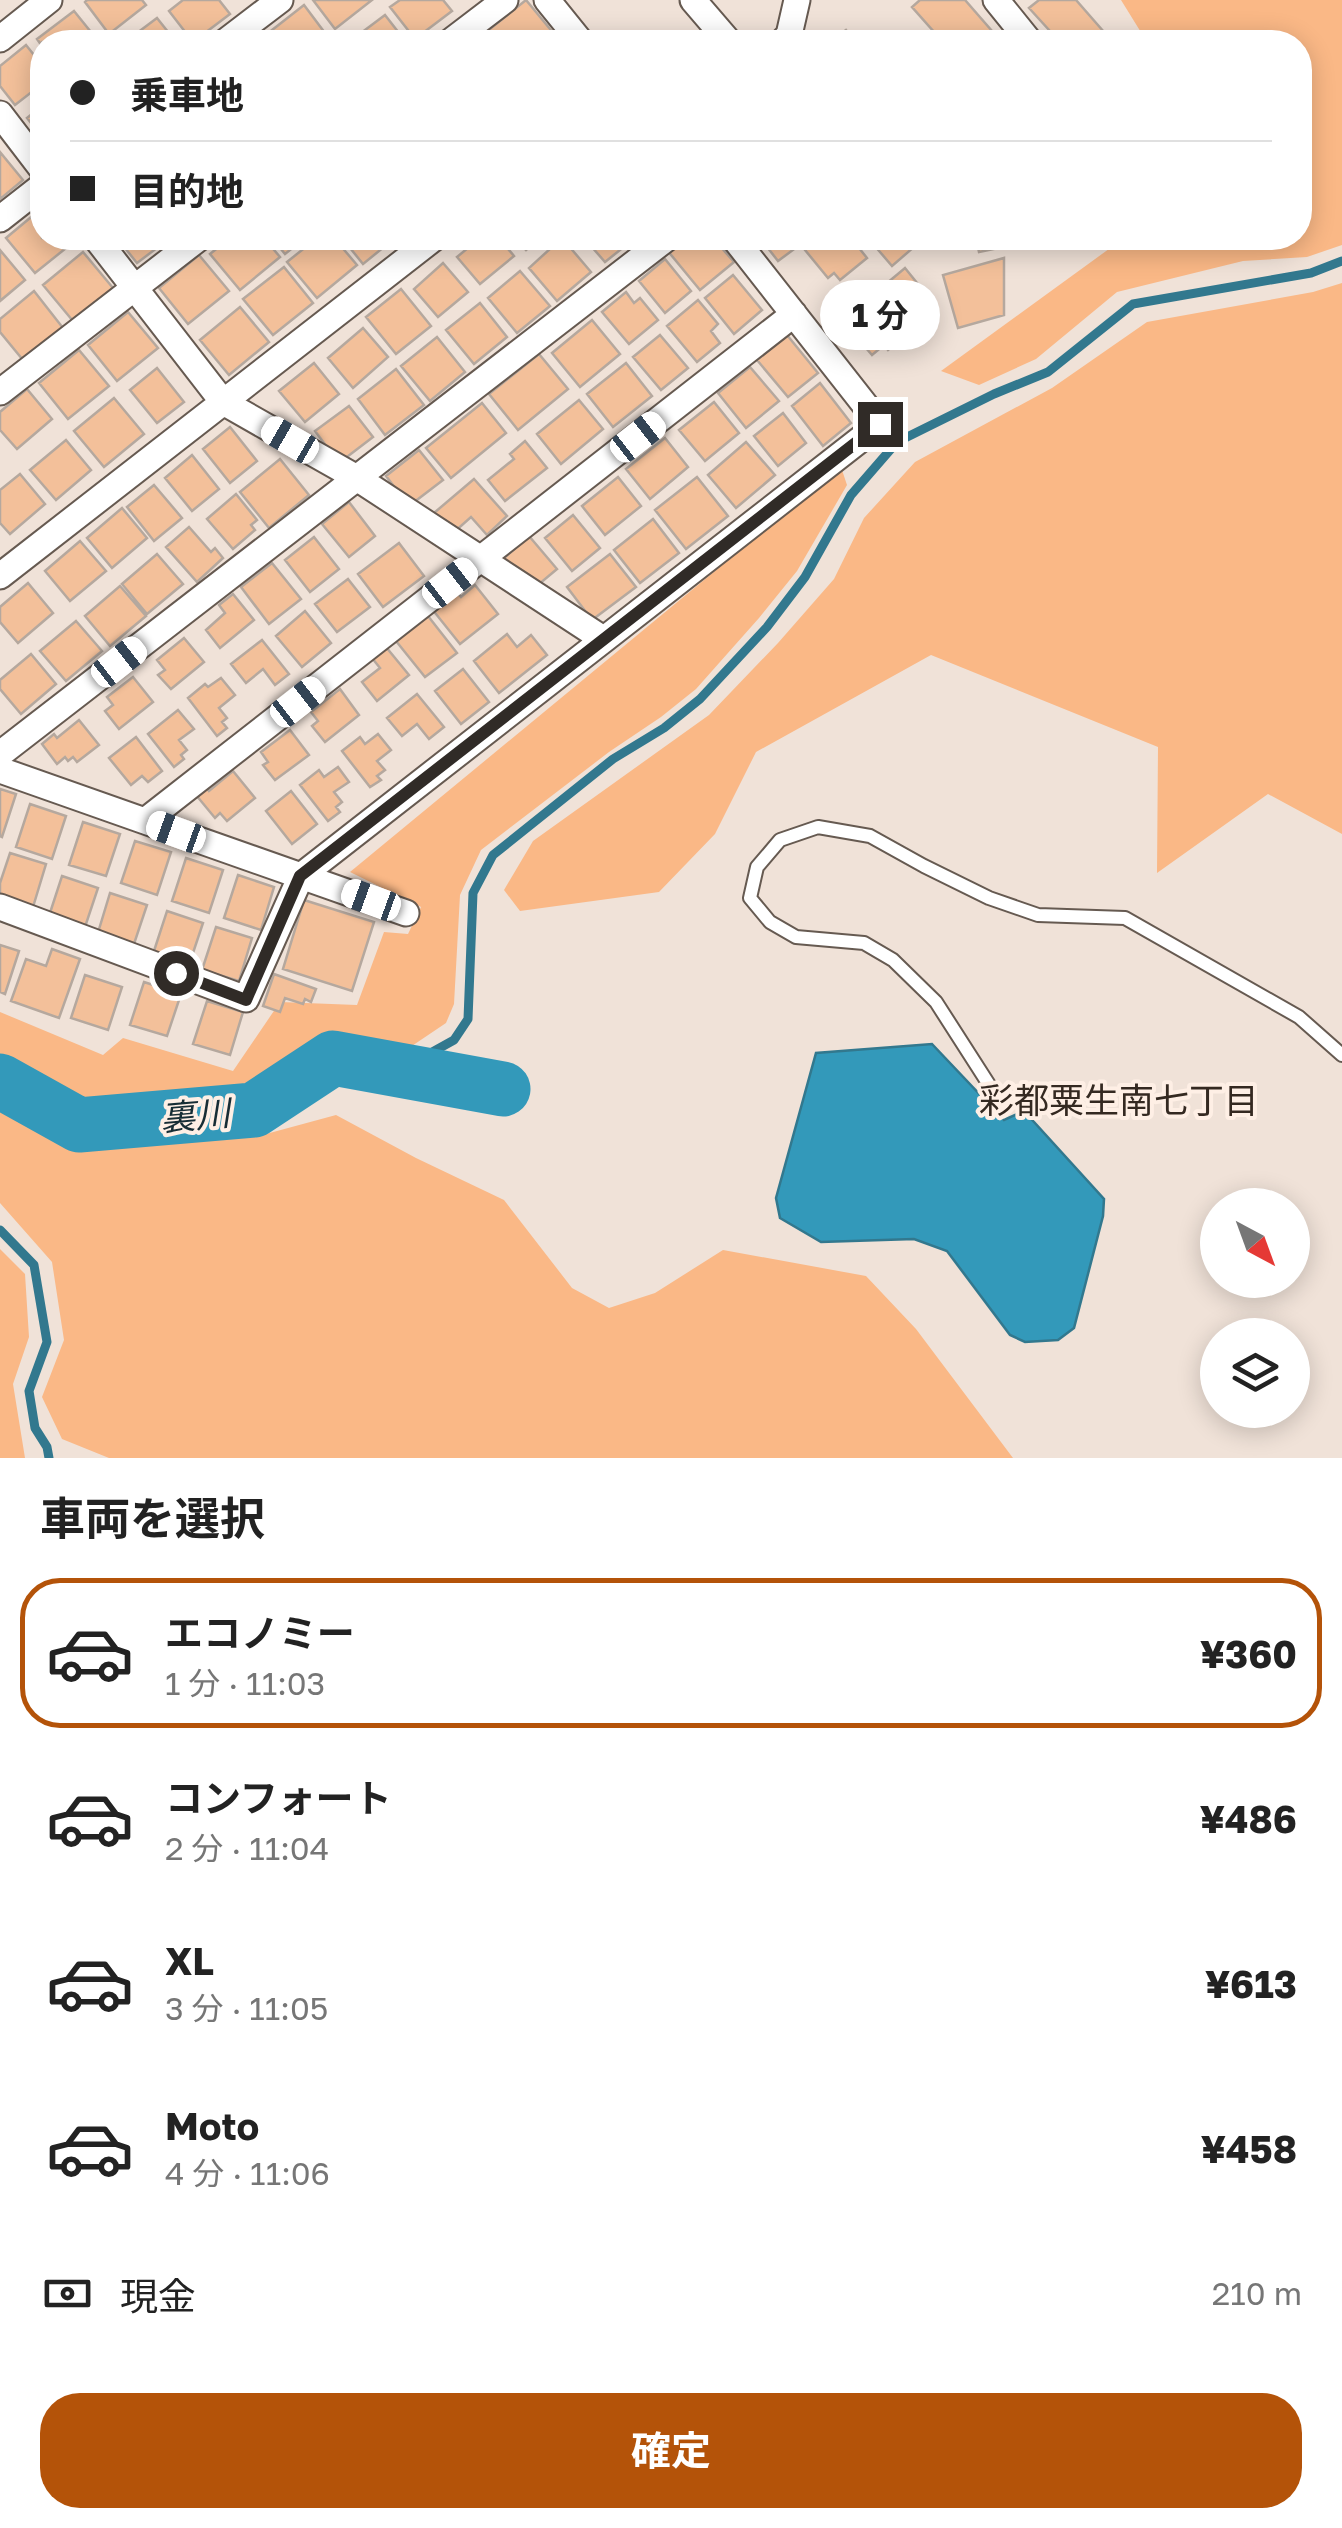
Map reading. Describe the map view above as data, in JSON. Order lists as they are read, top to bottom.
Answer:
{
  "districts": ["彩都粟生南七丁目"],
  "water": ["裏川"],
  "north": "bottom right",
  "page": {
    "banner": ["乗車地", "目的地"],
    "bubble": "1 分",
    "heading": "車両を選択",
    "list": [
      {
        "name": "エコノミー",
        "note": "1 分 · 11:03",
        "value": "¥360"
      },
      {
        "name": "コンフォート",
        "note": "2 分 · 11:04",
        "value": "¥486"
      },
      {
        "name": "XL",
        "note": "3 分 · 11:05",
        "value": "¥613"
      },
      {
        "name": "Moto",
        "note": "4 分 · 11:06",
        "value": "¥458"
      }
    ],
    "pay": ["現金", "210 m"],
    "buttons": "確定"
  }
}
